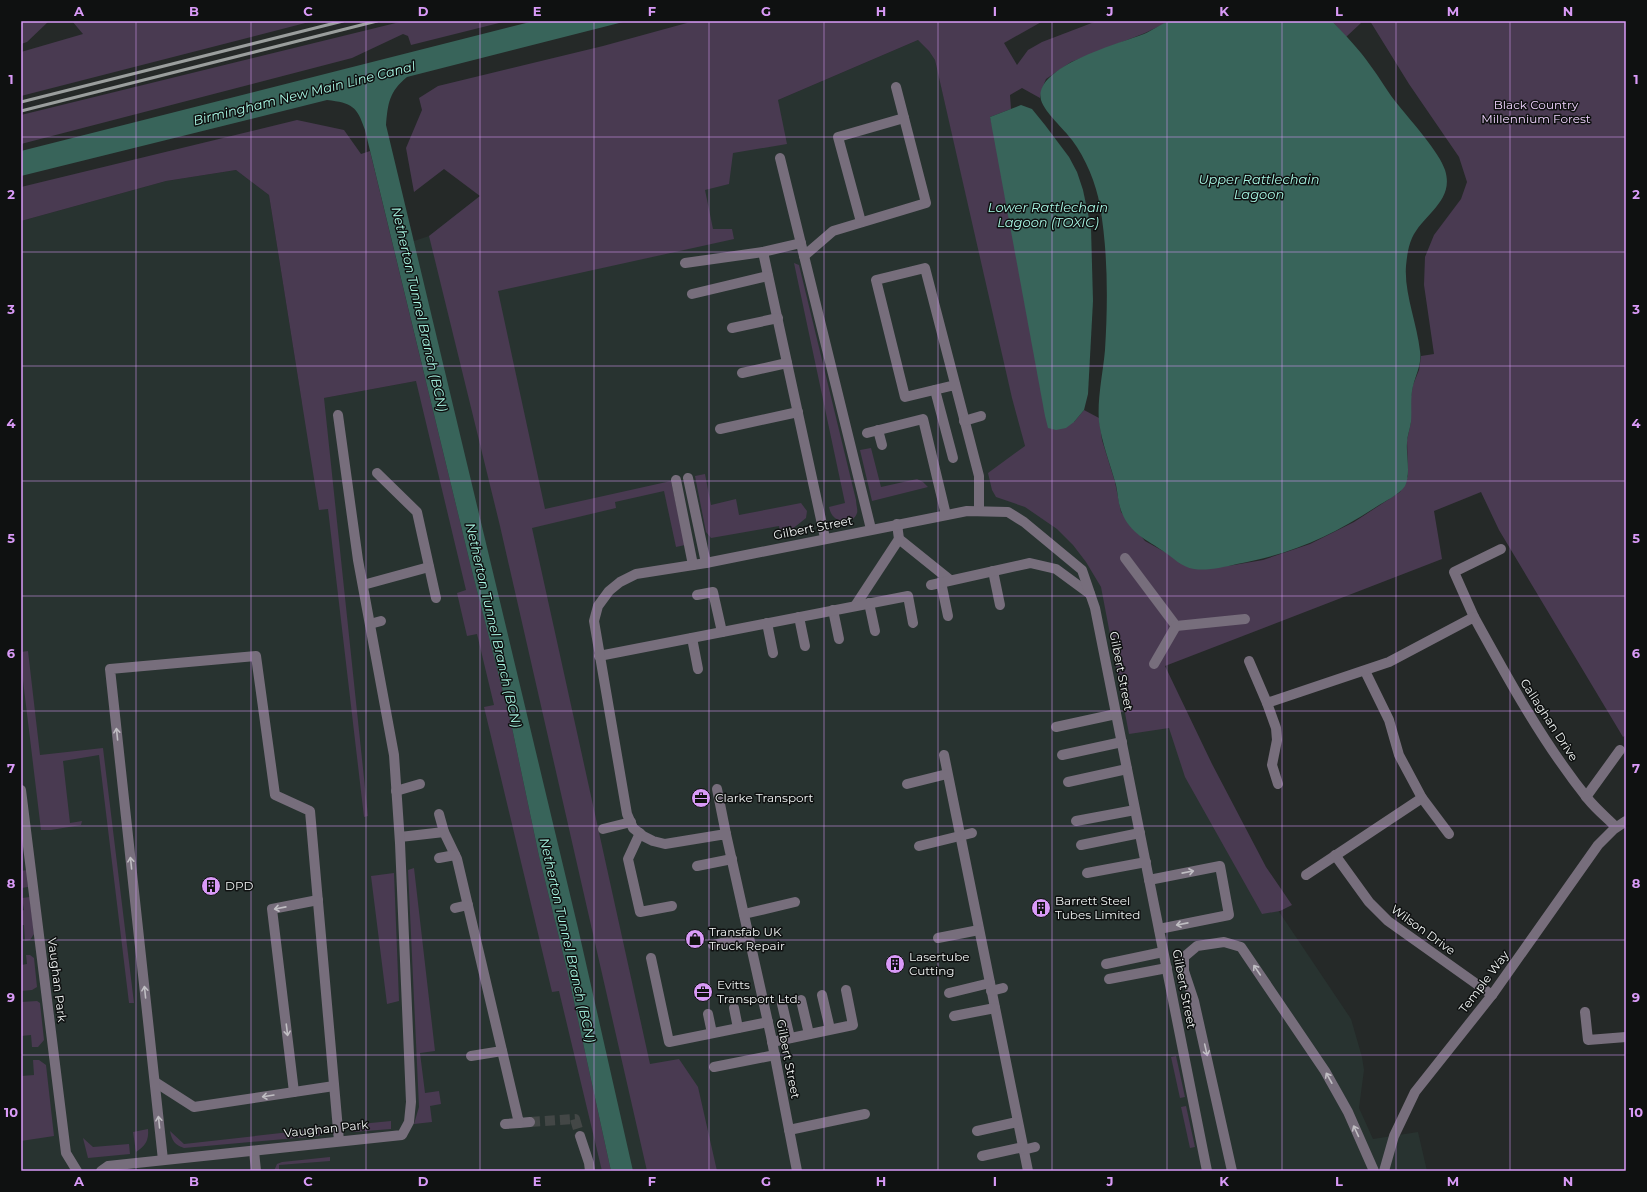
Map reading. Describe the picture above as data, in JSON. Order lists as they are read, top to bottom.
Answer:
{
  "streets": {
    "street": [
      "Gilbert Street",
      "Callaghan Drive",
      "Wilson Drive",
      "Vaughan Park",
      "Temple Way"
    ]
  },
  "crossings": [
    ["Callaghan Drive", "Temple Way"],
    ["Wilson Drive", "Temple Way"]
  ],
  "water": [
    "Birmingham New Main Line Canal",
    "Upper Rattlechain Lagoon",
    "Lower Rattlechain Lagoon (TOXIC)",
    "Netherton Tunnel Branch (BCN)"
  ],
  "parks": ["Black Country Millennium Forest"],
  "places": {
    "office": ["Clarke Transport", "Evitts Transport Ltd."],
    "building": ["DPD", "Barrett Steel Tubes Limited", "Lasertube Cutting"],
    "shop": ["Transfab UK Truck Repair"]
  },
  "grid": {
    "columns": [
      "A",
      "B",
      "C",
      "D",
      "E",
      "F",
      "G",
      "H",
      "I",
      "J",
      "K",
      "L",
      "M",
      "N"
    ],
    "rows": [
      "1",
      "2",
      "3",
      "4",
      "5",
      "6",
      "7",
      "8",
      "9",
      "10"
    ]
  }
}
